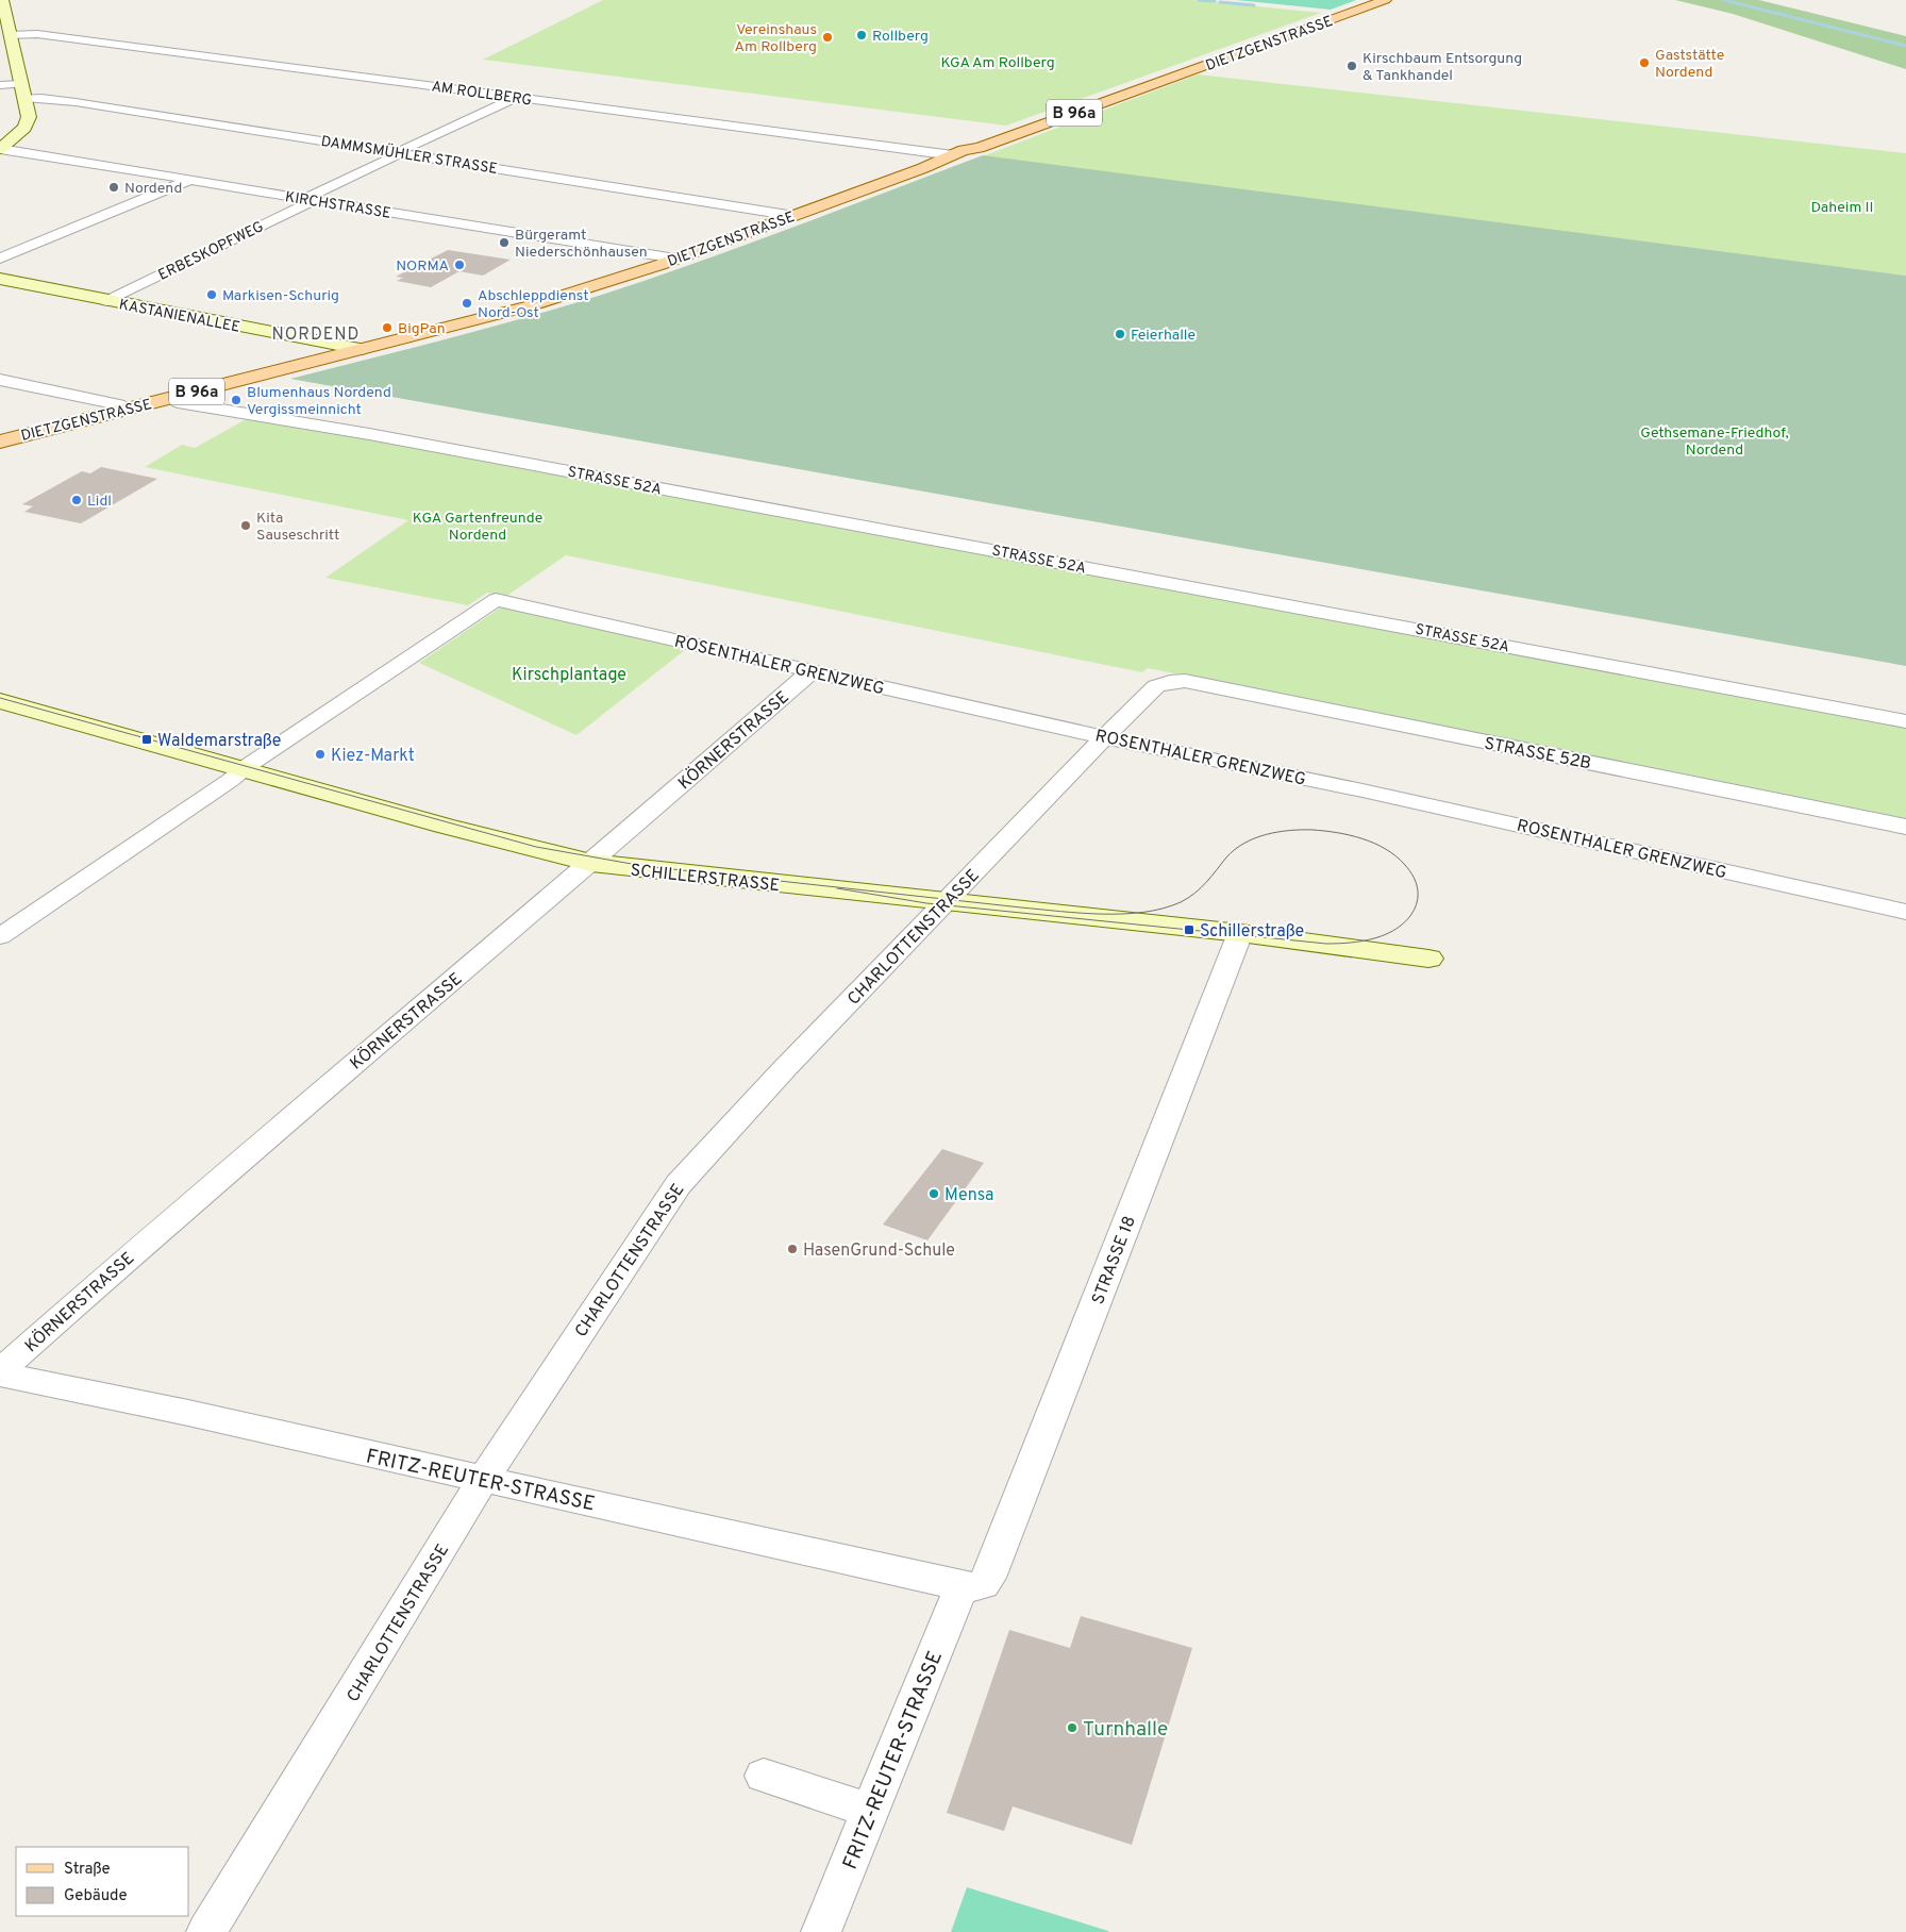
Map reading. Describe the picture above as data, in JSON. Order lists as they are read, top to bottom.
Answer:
{
  "streets": {
    "main road": ["DIETZGENSTRASSE", "B 96a"],
    "street": [
      "AM ROLLBERG",
      "DAMMSMÜHLER STRASSE",
      "KIRCHSTRASSE",
      "ERBESKOPFWEG",
      "KASTANIENALLEE",
      "STRASSE 52A",
      "ROSENTHALER GRENZWEG",
      "KÖRNERSTRASSE",
      "STRASSE 52B",
      "SCHILLERSTRASSE",
      "CHARLOTTENSTRASSE",
      "STRASSE 18",
      "FRITZ-REUTER-STRASSE"
    ]
  },
  "crossings": [
    ["DIETZGENSTRASSE", "AM ROLLBERG"],
    ["DIETZGENSTRASSE", "DAMMSMÜHLER STRASSE"],
    ["DIETZGENSTRASSE", "KIRCHSTRASSE"],
    ["DIETZGENSTRASSE", "KASTANIENALLEE"],
    ["DIETZGENSTRASSE", "STRASSE 52A"],
    ["AM ROLLBERG", "ERBESKOPFWEG"],
    ["DAMMSMÜHLER STRASSE", "ERBESKOPFWEG"],
    ["KIRCHSTRASSE", "ERBESKOPFWEG"],
    ["ERBESKOPFWEG", "KASTANIENALLEE"],
    ["ROSENTHALER GRENZWEG", "KÖRNERSTRASSE"],
    ["ROSENTHALER GRENZWEG", "SCHILLERSTRASSE"],
    ["ROSENTHALER GRENZWEG", "CHARLOTTENSTRASSE"],
    ["KÖRNERSTRASSE", "SCHILLERSTRASSE"],
    ["KÖRNERSTRASSE", "FRITZ-REUTER-STRASSE"],
    ["STRASSE 52B", "CHARLOTTENSTRASSE"],
    ["SCHILLERSTRASSE", "CHARLOTTENSTRASSE"],
    ["SCHILLERSTRASSE", "STRASSE 18"],
    ["CHARLOTTENSTRASSE", "FRITZ-REUTER-STRASSE"],
    ["STRASSE 18", "FRITZ-REUTER-STRASSE"]
  ],
  "districts": ["NORDEND"],
  "parks": [
    "KGA Am Rollberg",
    "Daheim II",
    "Gethsemane-Friedhof, Nordend",
    "KGA Gartenfreunde Nordend",
    "Kirschplantage"
  ],
  "places": {
    "other": [
      "Rollberg",
      "Vereinshaus Am Rollberg",
      "Gaststätte Nordend",
      "Kirschbaum Entsorgung & Tankhandel",
      "Nordend",
      "Bürgeramt Niederschönhausen",
      "NORMA",
      "Markisen-Schurig",
      "Abschleppdienst Nord-Ost",
      "BigPan",
      "Feierhalle",
      "Blumenhaus Nordend Vergissmeinnicht",
      "Lidl",
      "Kita Sauseschritt",
      "Kiez-Markt",
      "Mensa",
      "HasenGrund-Schule",
      "Turnhalle"
    ],
    "transit": ["Waldemarstraße", "Schillerstraße"]
  },
  "legend": ["Straße", "Gebäude"]
}
